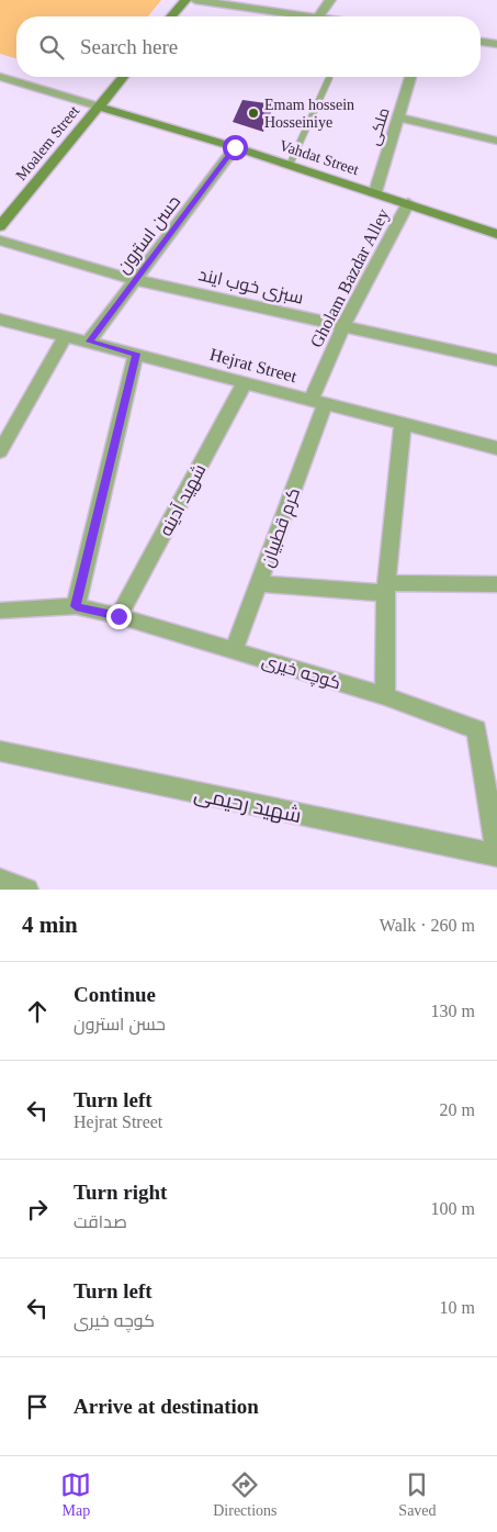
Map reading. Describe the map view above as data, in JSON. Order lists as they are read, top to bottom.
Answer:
{
  "streets": {
    "main road": ["Moalem Street", "Vahdat Street"],
    "street": [
      "ملکی",
      "حسن استرون",
      "Gholam Bazdar Alley",
      "سبزی خوب ایند",
      "Hejrat Street",
      "شهید آدینه",
      "کرم قطبیان",
      "کوچه خیری",
      "شهید رحیمی"
    ]
  },
  "crossings": [
    ["ملکی", "Vahdat Street"],
    ["Moalem Street", "Vahdat Street"],
    ["Vahdat Street", "حسن استرون"],
    ["Vahdat Street", "Gholam Bazdar Alley"],
    ["حسن استرون", "سبزی خوب ایند"],
    ["حسن استرون", "Hejrat Street"],
    ["Gholam Bazdar Alley", "سبزی خوب ایند"],
    ["Gholam Bazdar Alley", "Hejrat Street"],
    ["Gholam Bazdar Alley", "کرم قطبیان"],
    ["Hejrat Street", "شهید آدینه"],
    ["Hejrat Street", "کرم قطبیان"],
    ["شهید آدینه", "کوچه خیری"],
    ["کرم قطبیان", "کوچه خیری"],
    ["کوچه خیری", "شهید رحیمی"]
  ],
  "places": ["Emam hossein Hosseiniye"],
  "page": {
    "search": "Search here",
    "heading": ["4 min", "Walk · 260 m"],
    "list": [
      ["Continue", "حسن استرون", "130 m"],
      ["Turn left", "Hejrat Street", "20 m"],
      ["Turn right", "صداقت", "100 m"],
      ["Turn left", "کوچه خیری", "10 m"],
      "Arrive at destination"
    ],
    "nav": ["Map", "Directions", "Saved"]
  }
}
